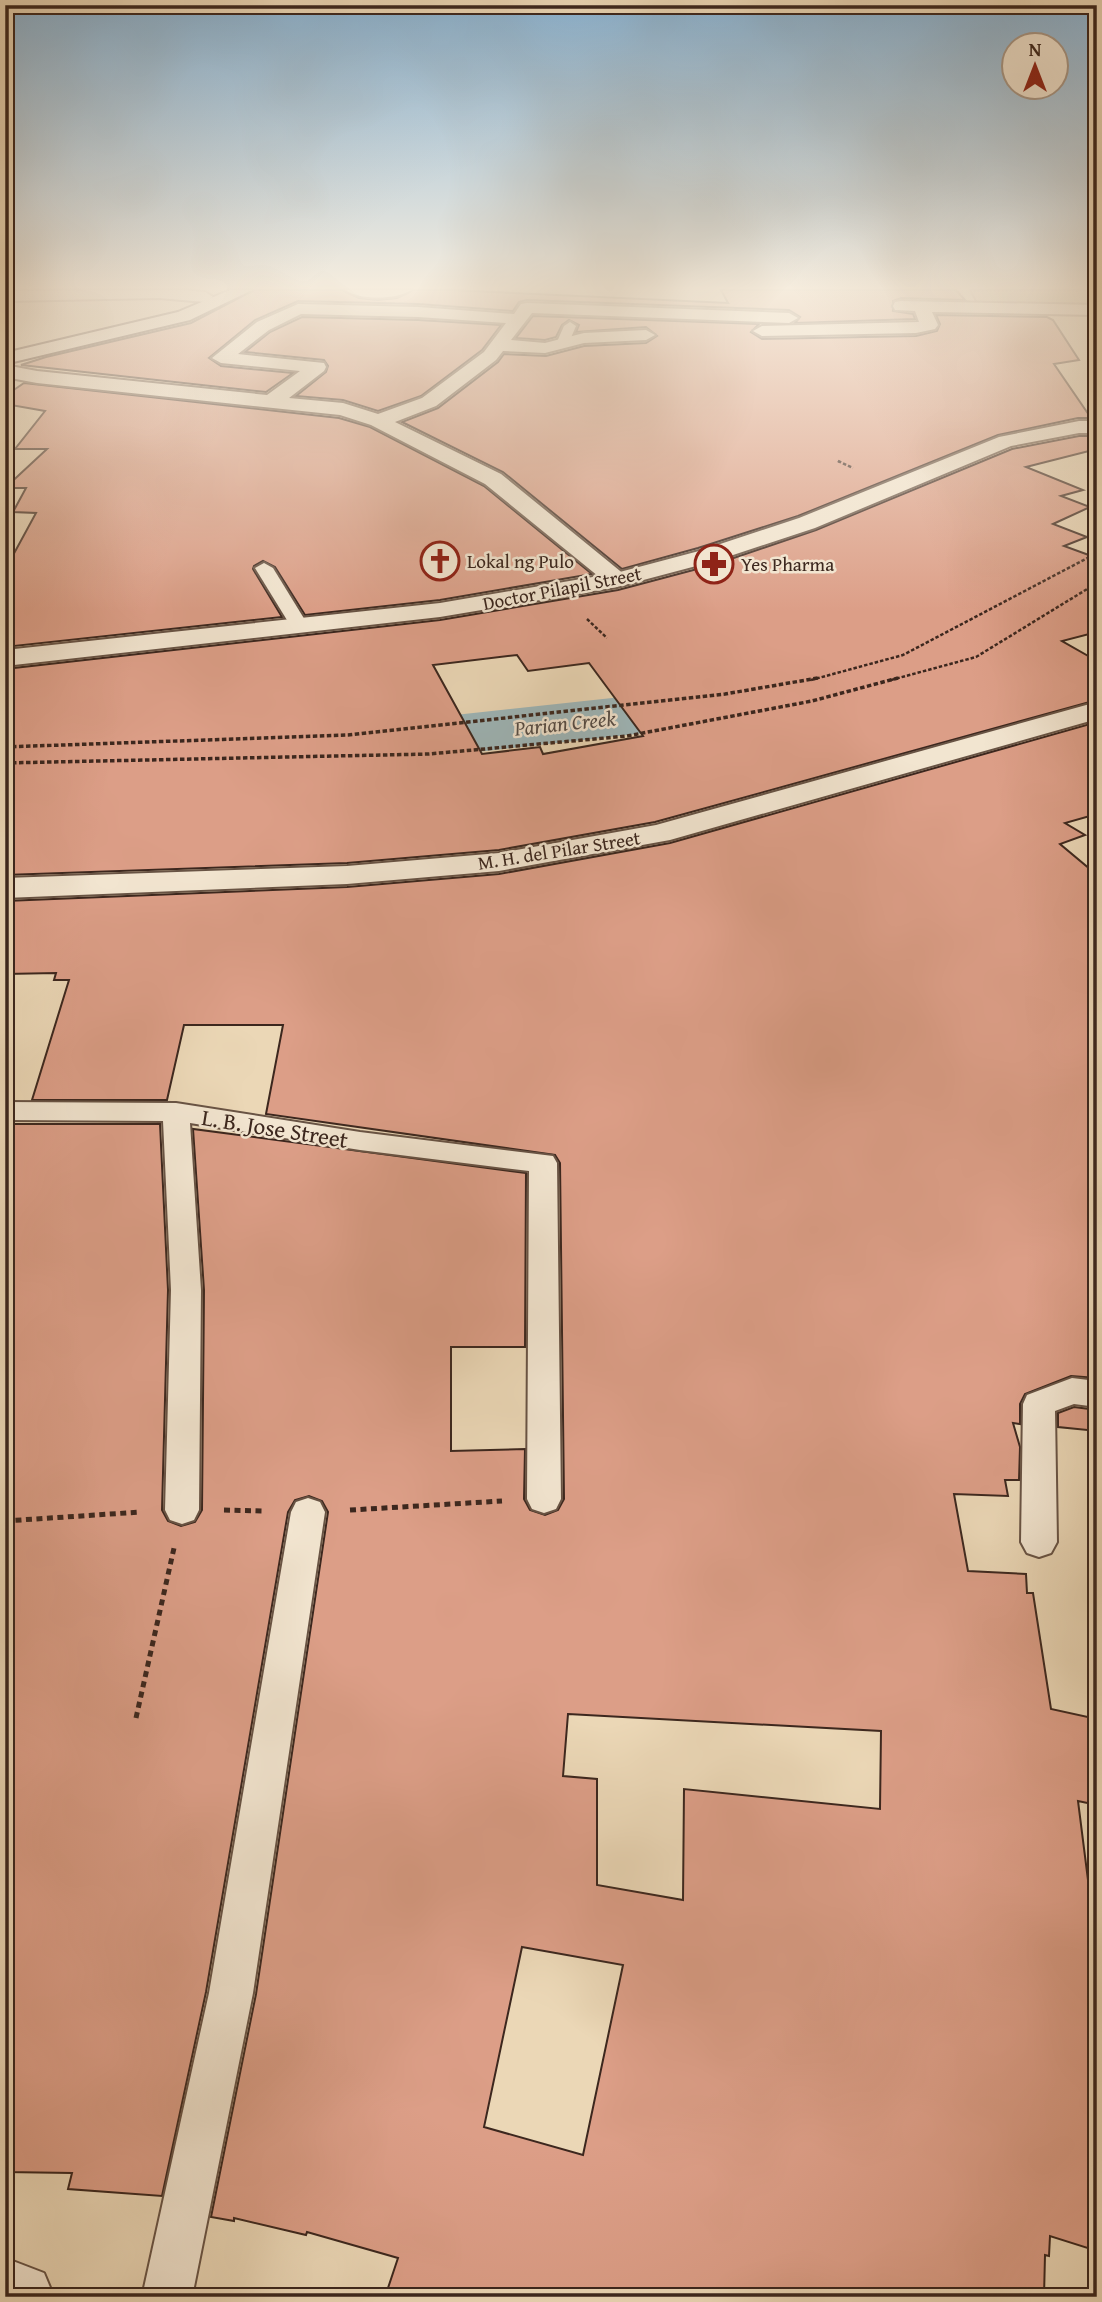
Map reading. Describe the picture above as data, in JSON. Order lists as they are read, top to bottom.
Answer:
{
  "streets": {
    "street": ["Doctor Pilapil Street", "M. H. del Pilar Street"],
    "lane": ["L. B. Jose Street"]
  },
  "water": ["Parian Creek"],
  "places": {
    "church": ["Lokal ng Pulo"],
    "pharmacy": ["Yes Pharma"]
  },
  "north": "top"
}
